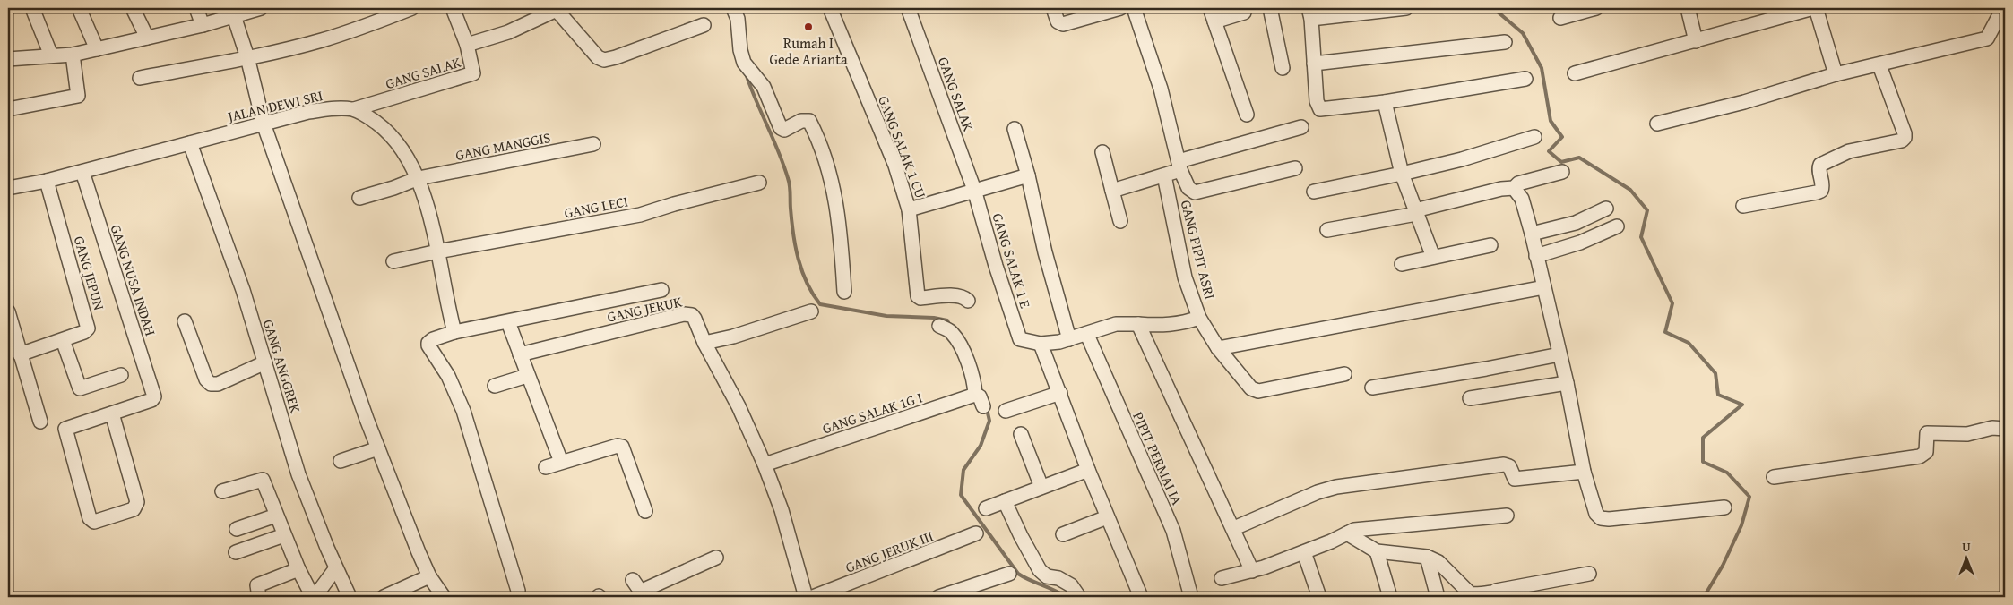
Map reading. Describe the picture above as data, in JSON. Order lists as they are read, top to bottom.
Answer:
{
  "streets": {
    "street": [
      "GANG SALAK",
      "JALAN DEWI SRI",
      "GANG MANGGIS",
      "GANG SALAK 1 CU",
      "GANG LECI",
      "GANG PIPIT ASRI",
      "GANG SALAK 1 E",
      "GANG JEPUN",
      "GANG NUSA INDAH",
      "GANG JERUK",
      "GANG ANGGREK",
      "GANG SALAK 1G I",
      "PIPIT PERMAI IA",
      "GANG JERUK III"
    ]
  },
  "crossings": [
    ["GANG SALAK", "JALAN DEWI SRI"],
    ["GANG SALAK", "GANG SALAK 1 CU"],
    ["GANG SALAK", "GANG SALAK 1 E"],
    ["JALAN DEWI SRI", "GANG JEPUN"],
    ["JALAN DEWI SRI", "GANG NUSA INDAH"],
    ["JALAN DEWI SRI", "GANG ANGGREK"],
    ["GANG SALAK 1 CU", "GANG SALAK 1 E"],
    ["GANG JERUK", "GANG SALAK 1G I"]
  ],
  "places": ["Rumah I Gede Arianta"],
  "north": "top"
}
